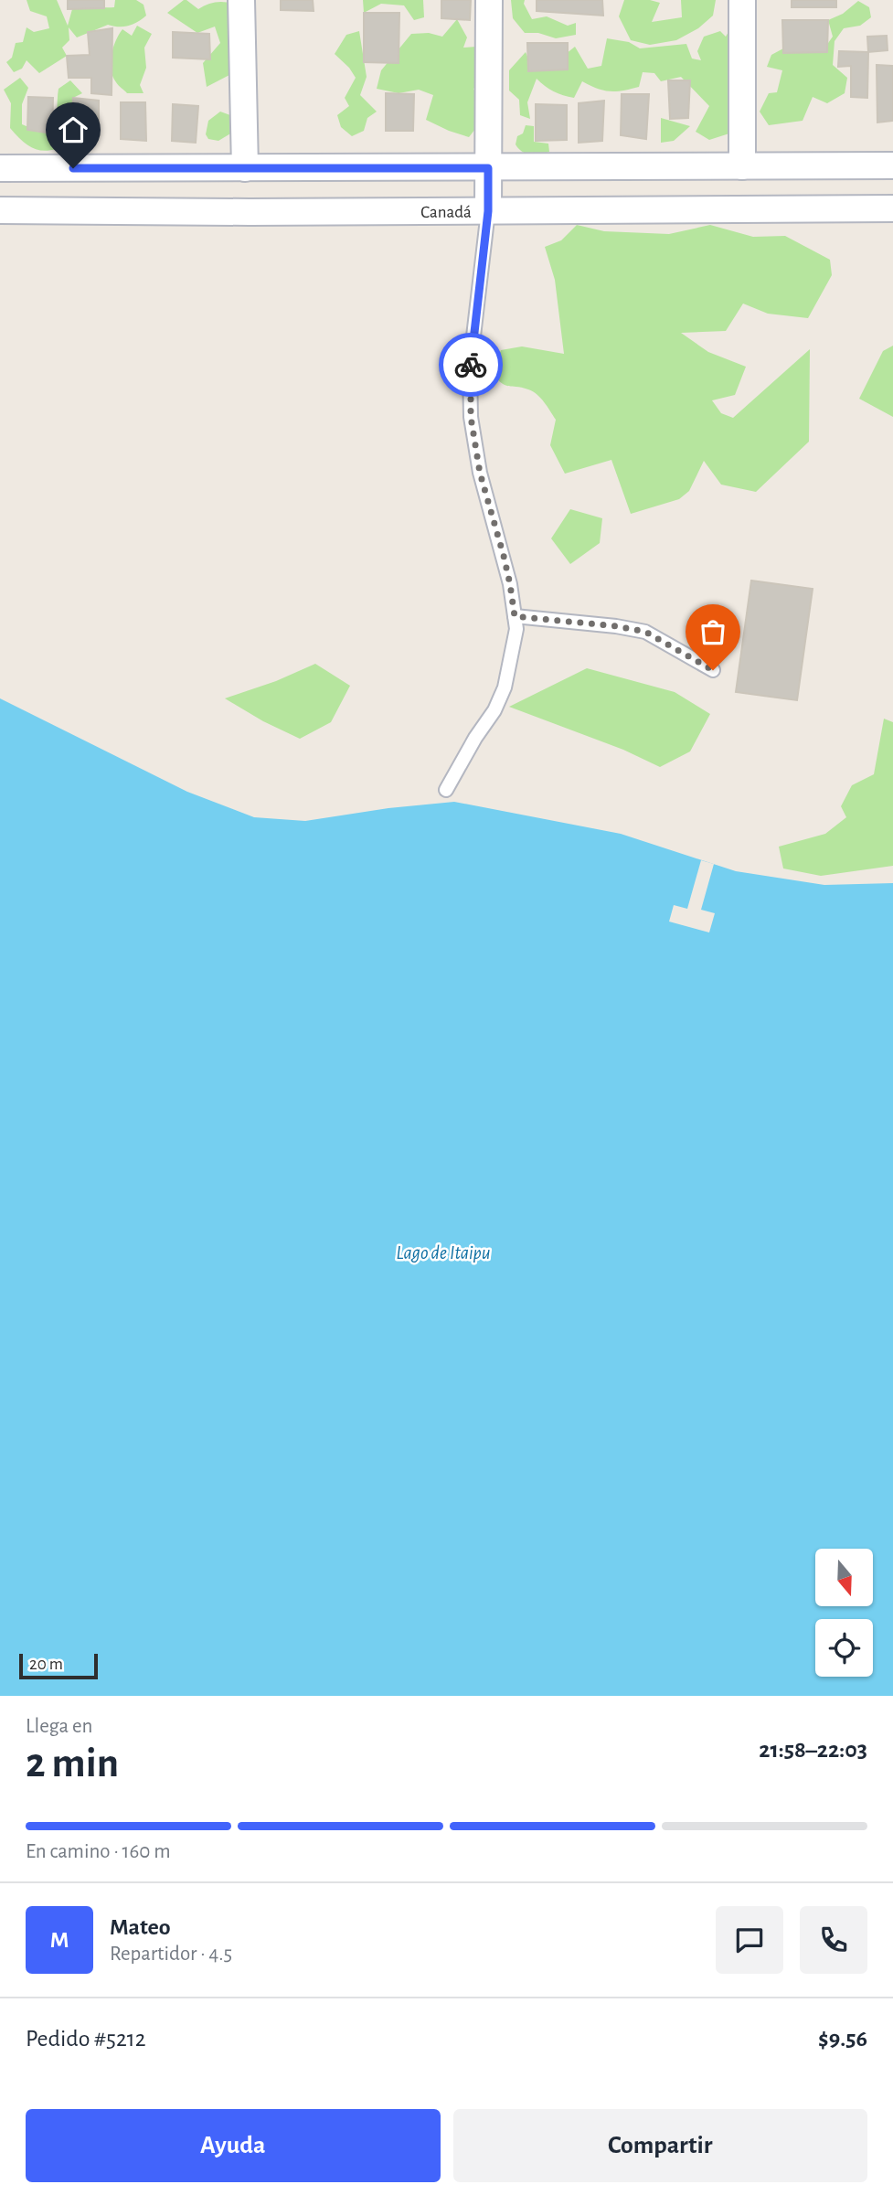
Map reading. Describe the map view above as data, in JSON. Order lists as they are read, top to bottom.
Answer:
{
  "streets": {
    "street": ["Canadá"]
  },
  "water": ["Lago de Itaipu"],
  "scale_bar": "20 m",
  "north": "bottom",
  "page": {
    "scale": "20 m",
    "heading": ["2 min", "Llega en", "21:58–22:03"],
    "panel": [
      "Mateo",
      "Repartidor · 4.5",
      "Pedido #5212",
      "$9.56"
    ],
    "bar": "En camino · 160 m",
    "round": "M",
    "buttons": ["Ayuda", "Compartir"]
  }
}
